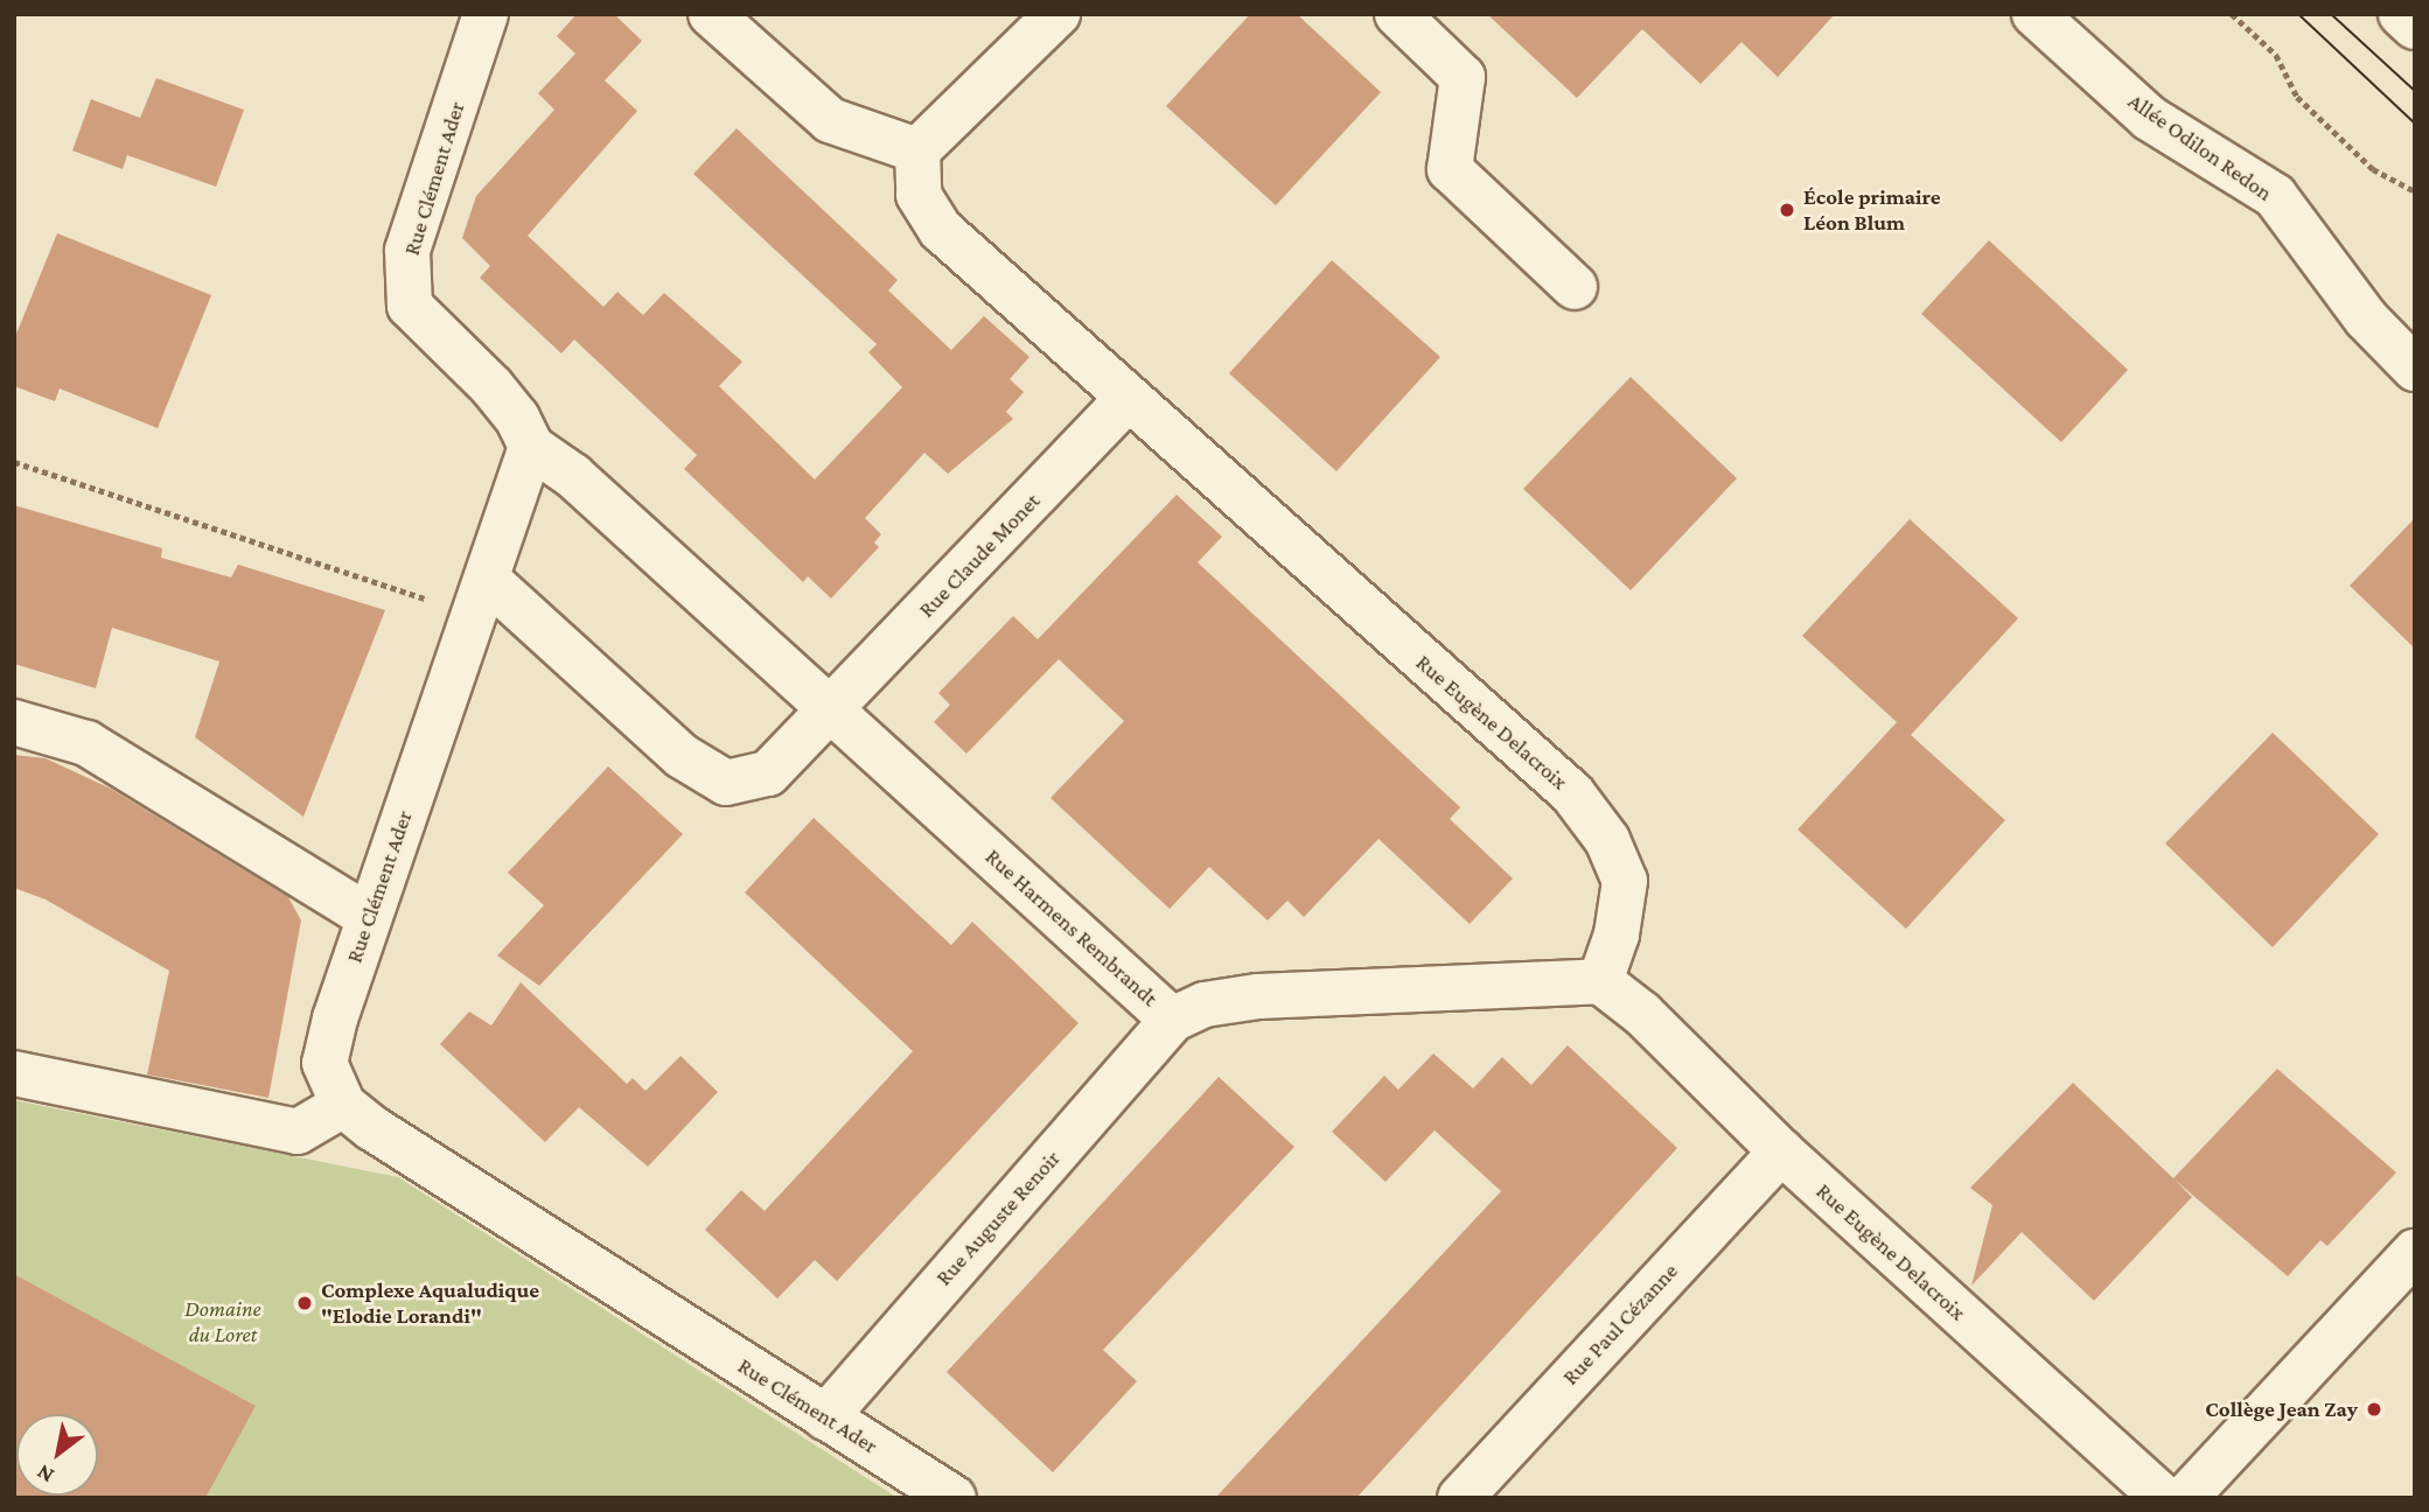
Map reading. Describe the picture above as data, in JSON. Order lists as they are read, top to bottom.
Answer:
{
  "streets": {
    "street": [
      "Allée Odilon Redon",
      "Rue Clément Ader",
      "Rue Claude Monet",
      "Rue Eugène Delacroix",
      "Rue Harmens Rembrandt",
      "Rue Auguste Renoir",
      "Rue Paul Cézanne"
    ]
  },
  "crossings": [
    ["Rue Clément Ader", "Rue Harmens Rembrandt"],
    ["Rue Clément Ader", "Rue Auguste Renoir"],
    ["Rue Claude Monet", "Rue Eugène Delacroix"],
    ["Rue Claude Monet", "Rue Harmens Rembrandt"],
    ["Rue Eugène Delacroix", "Rue Harmens Rembrandt"],
    ["Rue Eugène Delacroix", "Rue Paul Cézanne"],
    ["Rue Harmens Rembrandt", "Rue Auguste Renoir"]
  ],
  "parks": ["Domaine du Loret"],
  "places": ["École primaire Léon Blum", "Complexe Aqualudique \"Elodie Lorandi\"", "Collège Jean Zay"],
  "north": "bottom left"
}
